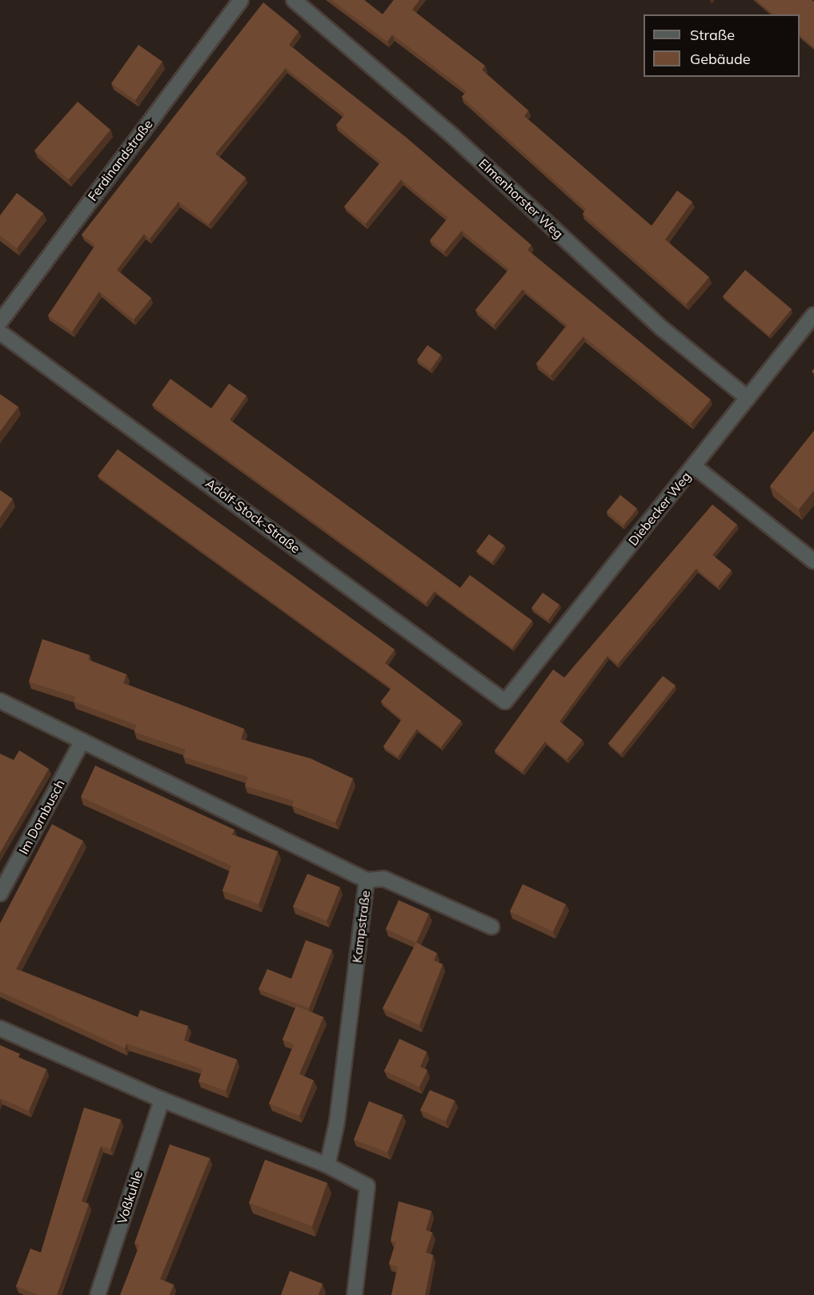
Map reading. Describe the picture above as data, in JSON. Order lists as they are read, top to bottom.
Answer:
{
  "streets": {
    "street": [
      "Ferdinandstraße",
      "Elmenhorster Weg",
      "Diebecker Weg",
      "Adolf-Stock-Straße",
      "Im Dornbusch",
      "Kampstraße",
      "Voßkuhle"
    ]
  },
  "crossings": [
    ["Elmenhorster Weg", "Diebecker Weg"],
    ["Diebecker Weg", "Adolf-Stock-Straße"],
    ["Im Dornbusch", "Kampstraße"]
  ],
  "legend": ["Straße", "Gebäude"]
}
